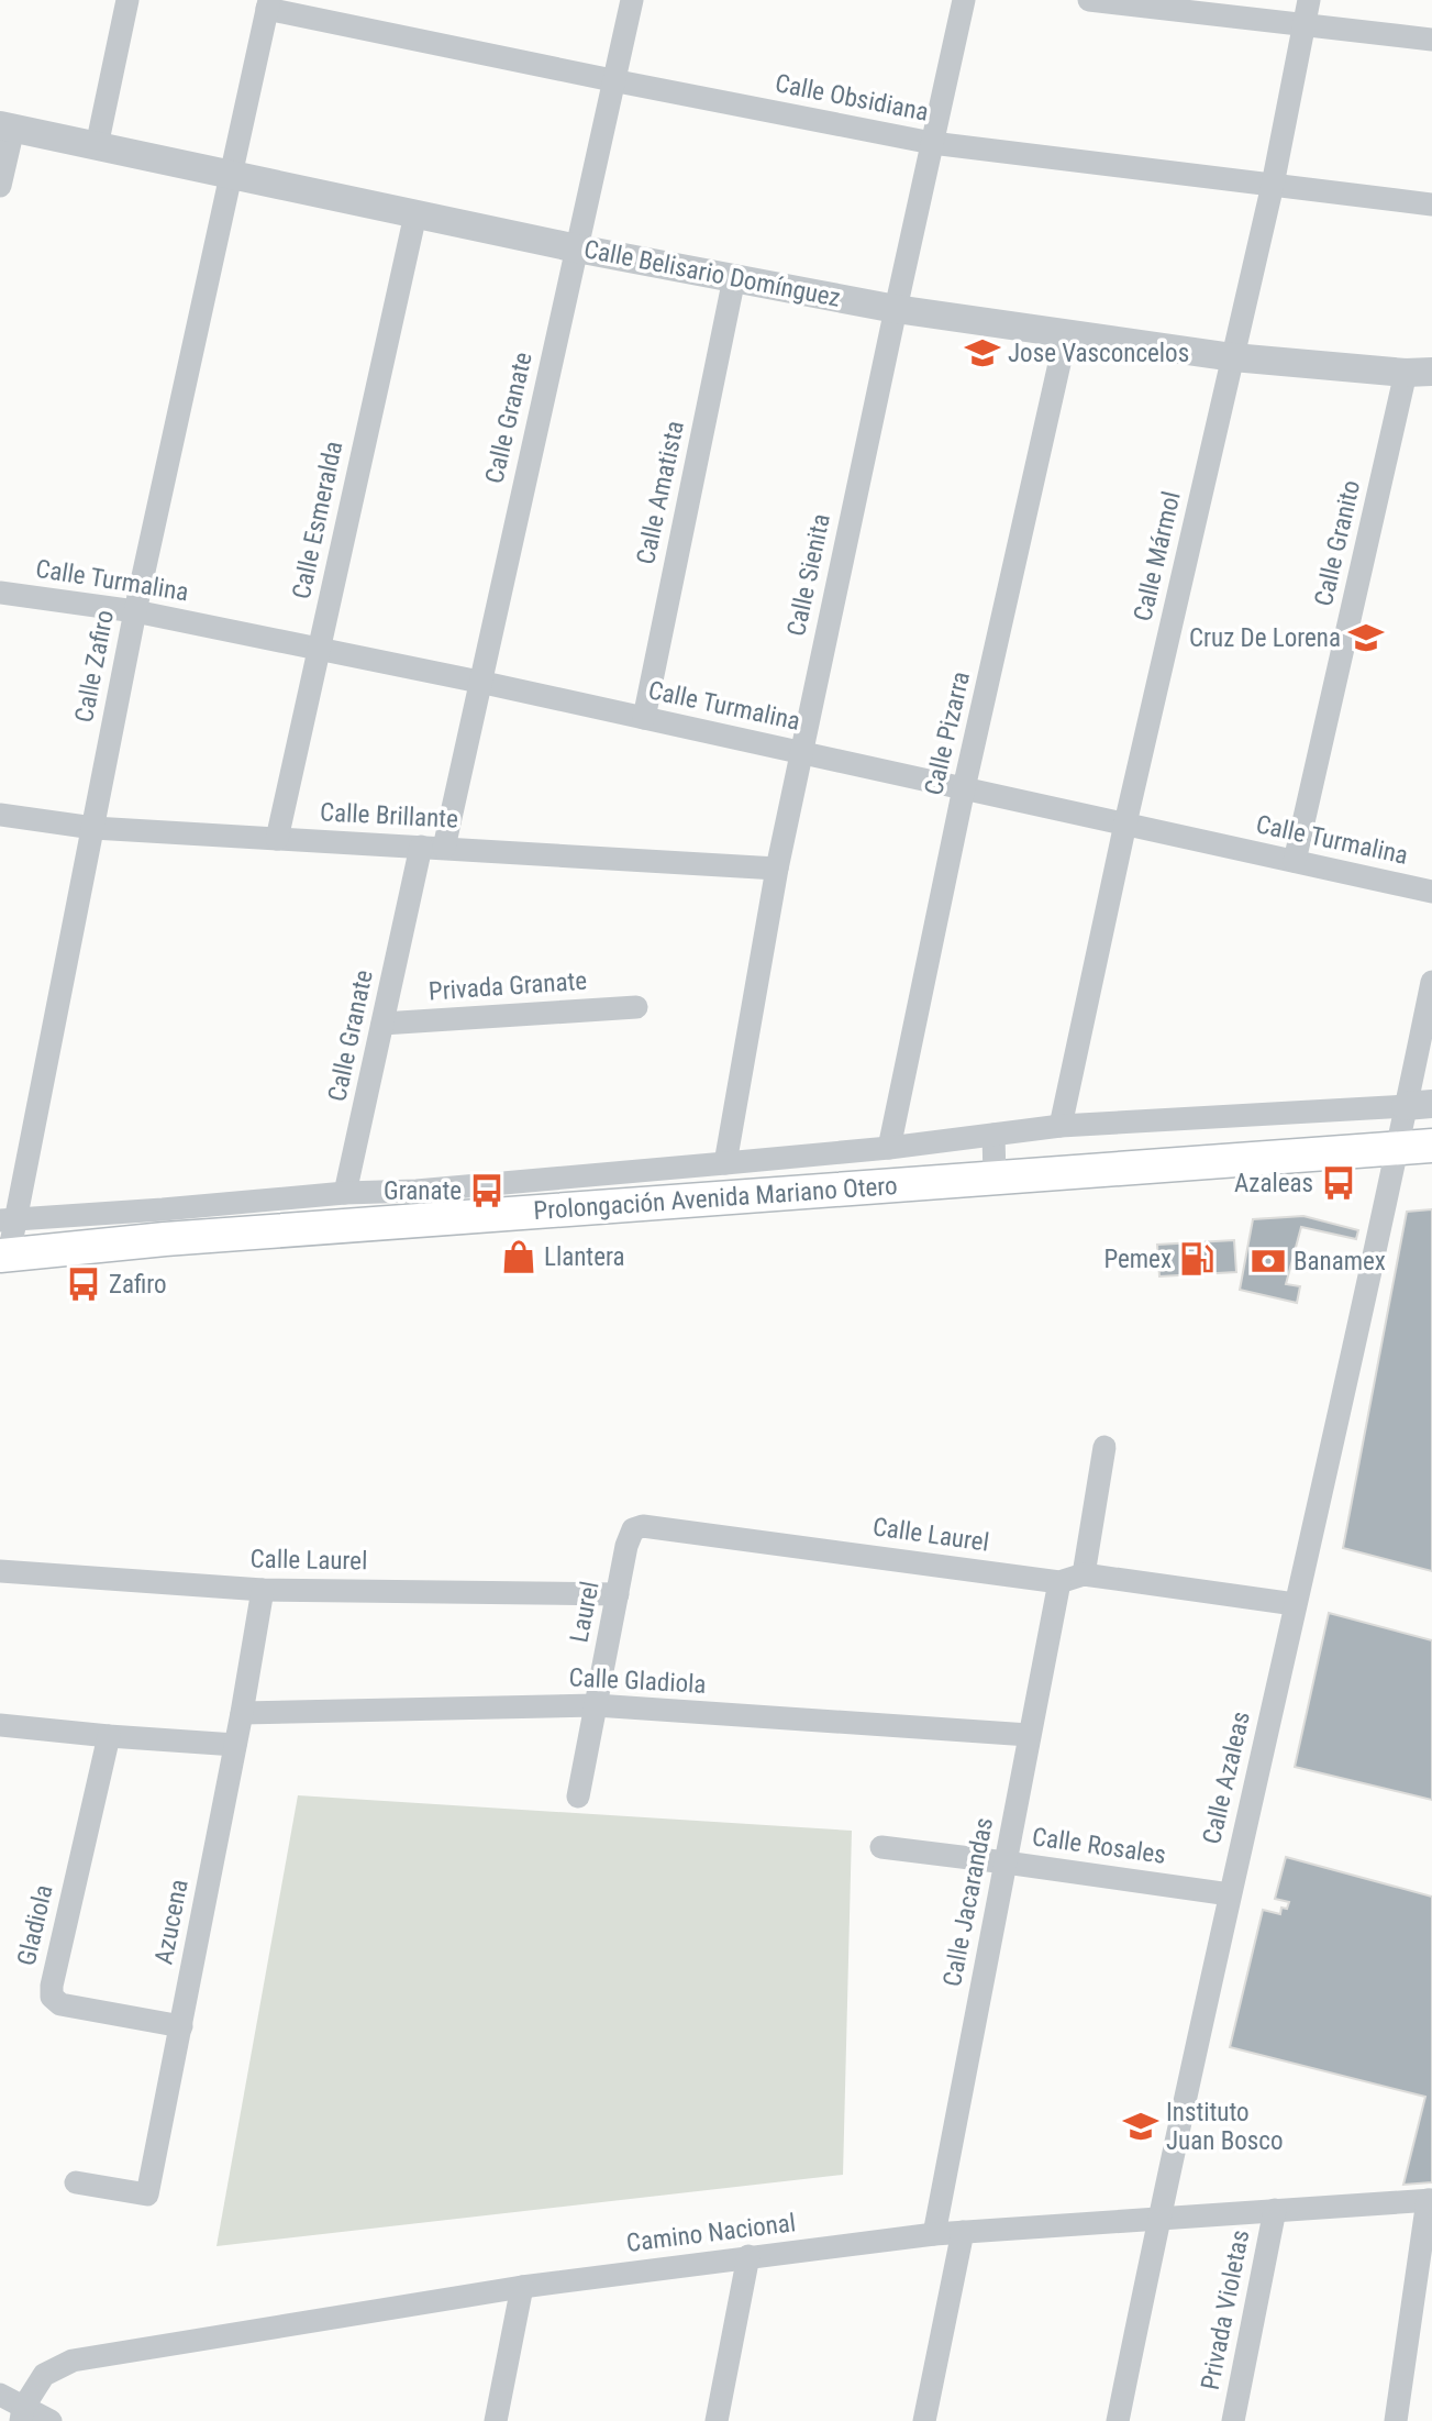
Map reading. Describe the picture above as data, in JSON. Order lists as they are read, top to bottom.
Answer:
{
  "streets": {
    "main road": ["Prolongación Avenida Mariano Otero"],
    "street": [
      "Calle Obsidiana",
      "Calle Belisario Domínguez",
      "Calle Granate",
      "Calle Amatista",
      "Calle Esmeralda",
      "Calle Granito",
      "Calle Mármol",
      "Calle Sienita",
      "Calle Turmalina",
      "Calle Zafiro",
      "Calle Pizarra",
      "Calle Brillante",
      "Privada Granate",
      "Calle Laurel",
      "Laurel",
      "Calle Gladiola",
      "Calle Azaleas",
      "Calle Rosales",
      "Calle Jacarandas",
      "Azucena",
      "Gladiola",
      "Camino Nacional",
      "Privada Violetas"
    ]
  },
  "crossings": [
    ["Calle Obsidiana", "Calle Granate"],
    ["Calle Obsidiana", "Calle Mármol"],
    ["Calle Obsidiana", "Calle Sienita"],
    ["Calle Obsidiana", "Calle Zafiro"],
    ["Calle Belisario Domínguez", "Calle Granate"],
    ["Calle Belisario Domínguez", "Calle Amatista"],
    ["Calle Belisario Domínguez", "Calle Esmeralda"],
    ["Calle Belisario Domínguez", "Calle Granito"],
    ["Calle Belisario Domínguez", "Calle Mármol"],
    ["Calle Belisario Domínguez", "Calle Sienita"],
    ["Calle Belisario Domínguez", "Calle Zafiro"],
    ["Calle Belisario Domínguez", "Calle Pizarra"],
    ["Calle Granate", "Calle Turmalina"],
    ["Calle Granate", "Calle Brillante"],
    ["Calle Granate", "Privada Granate"],
    ["Calle Amatista", "Calle Turmalina"],
    ["Calle Esmeralda", "Calle Turmalina"],
    ["Calle Esmeralda", "Calle Brillante"],
    ["Calle Granito", "Calle Turmalina"],
    ["Calle Mármol", "Calle Turmalina"],
    ["Calle Sienita", "Calle Turmalina"],
    ["Calle Sienita", "Calle Brillante"],
    ["Calle Turmalina", "Calle Zafiro"],
    ["Calle Turmalina", "Calle Pizarra"],
    ["Calle Zafiro", "Calle Brillante"],
    ["Calle Zafiro", "Prolongación Avenida Mariano Otero"],
    ["Prolongación Avenida Mariano Otero", "Calle Azaleas"],
    ["Calle Laurel", "Laurel"],
    ["Calle Laurel", "Calle Azaleas"],
    ["Calle Laurel", "Calle Jacarandas"],
    ["Calle Laurel", "Azucena"],
    ["Laurel", "Calle Gladiola"],
    ["Calle Gladiola", "Calle Jacarandas"],
    ["Calle Gladiola", "Azucena"],
    ["Calle Azaleas", "Calle Rosales"],
    ["Calle Azaleas", "Camino Nacional"],
    ["Calle Rosales", "Calle Jacarandas"],
    ["Calle Jacarandas", "Camino Nacional"],
    ["Azucena", "Gladiola"],
    ["Camino Nacional", "Privada Violetas"]
  ],
  "places": {
    "school or university": ["Jose Vasconcelos", "Cruz De Lorena", "Instituto Juan Bosco"],
    "bus stop": ["Azaleas", "Granate", "Zafiro"],
    "shop": ["Llantera"],
    "fuel station": ["Pemex"],
    "bank": ["Banamex"]
  }
}
